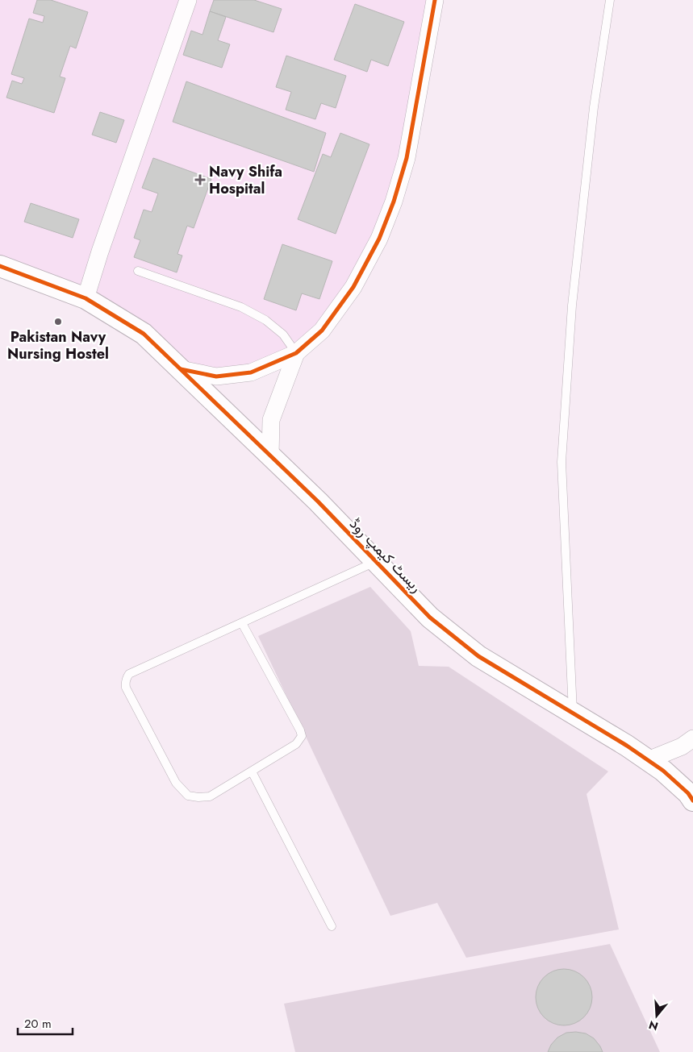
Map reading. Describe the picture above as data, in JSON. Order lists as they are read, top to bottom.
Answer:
{
  "streets": {
    "street": ["ریسٹ کیمپ روڈ"]
  },
  "places": {
    "health": ["Navy Shifa Hospital"],
    "other": ["Pakistan Navy Nursing Hostel"]
  },
  "scale_bar": "20 m",
  "north": "bottom"
}
